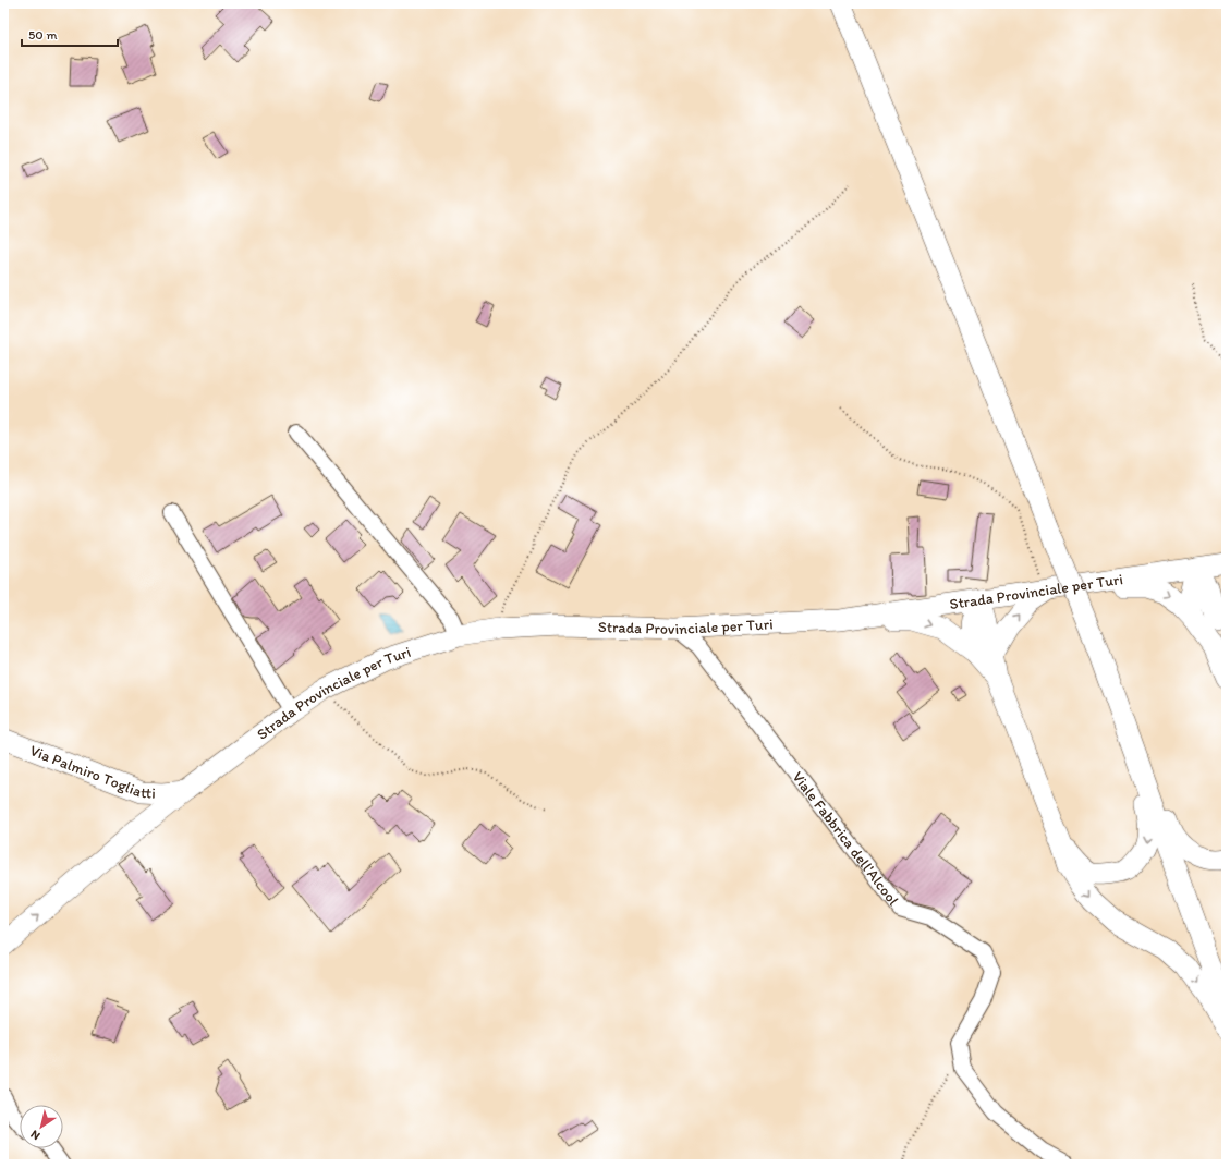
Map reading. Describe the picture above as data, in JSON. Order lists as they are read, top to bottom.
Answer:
{
  "streets": {
    "main road": ["Strada Provinciale per Turi", "Via Palmiro Togliatti"],
    "street": ["Viale Fabbrica dell'Alcool"]
  },
  "crossings": [
    ["Strada Provinciale per Turi", "Via Palmiro Togliatti"],
    ["Strada Provinciale per Turi", "Viale Fabbrica dell'Alcool"]
  ],
  "scale_bar": "50 m",
  "north": "bottom left"
}
